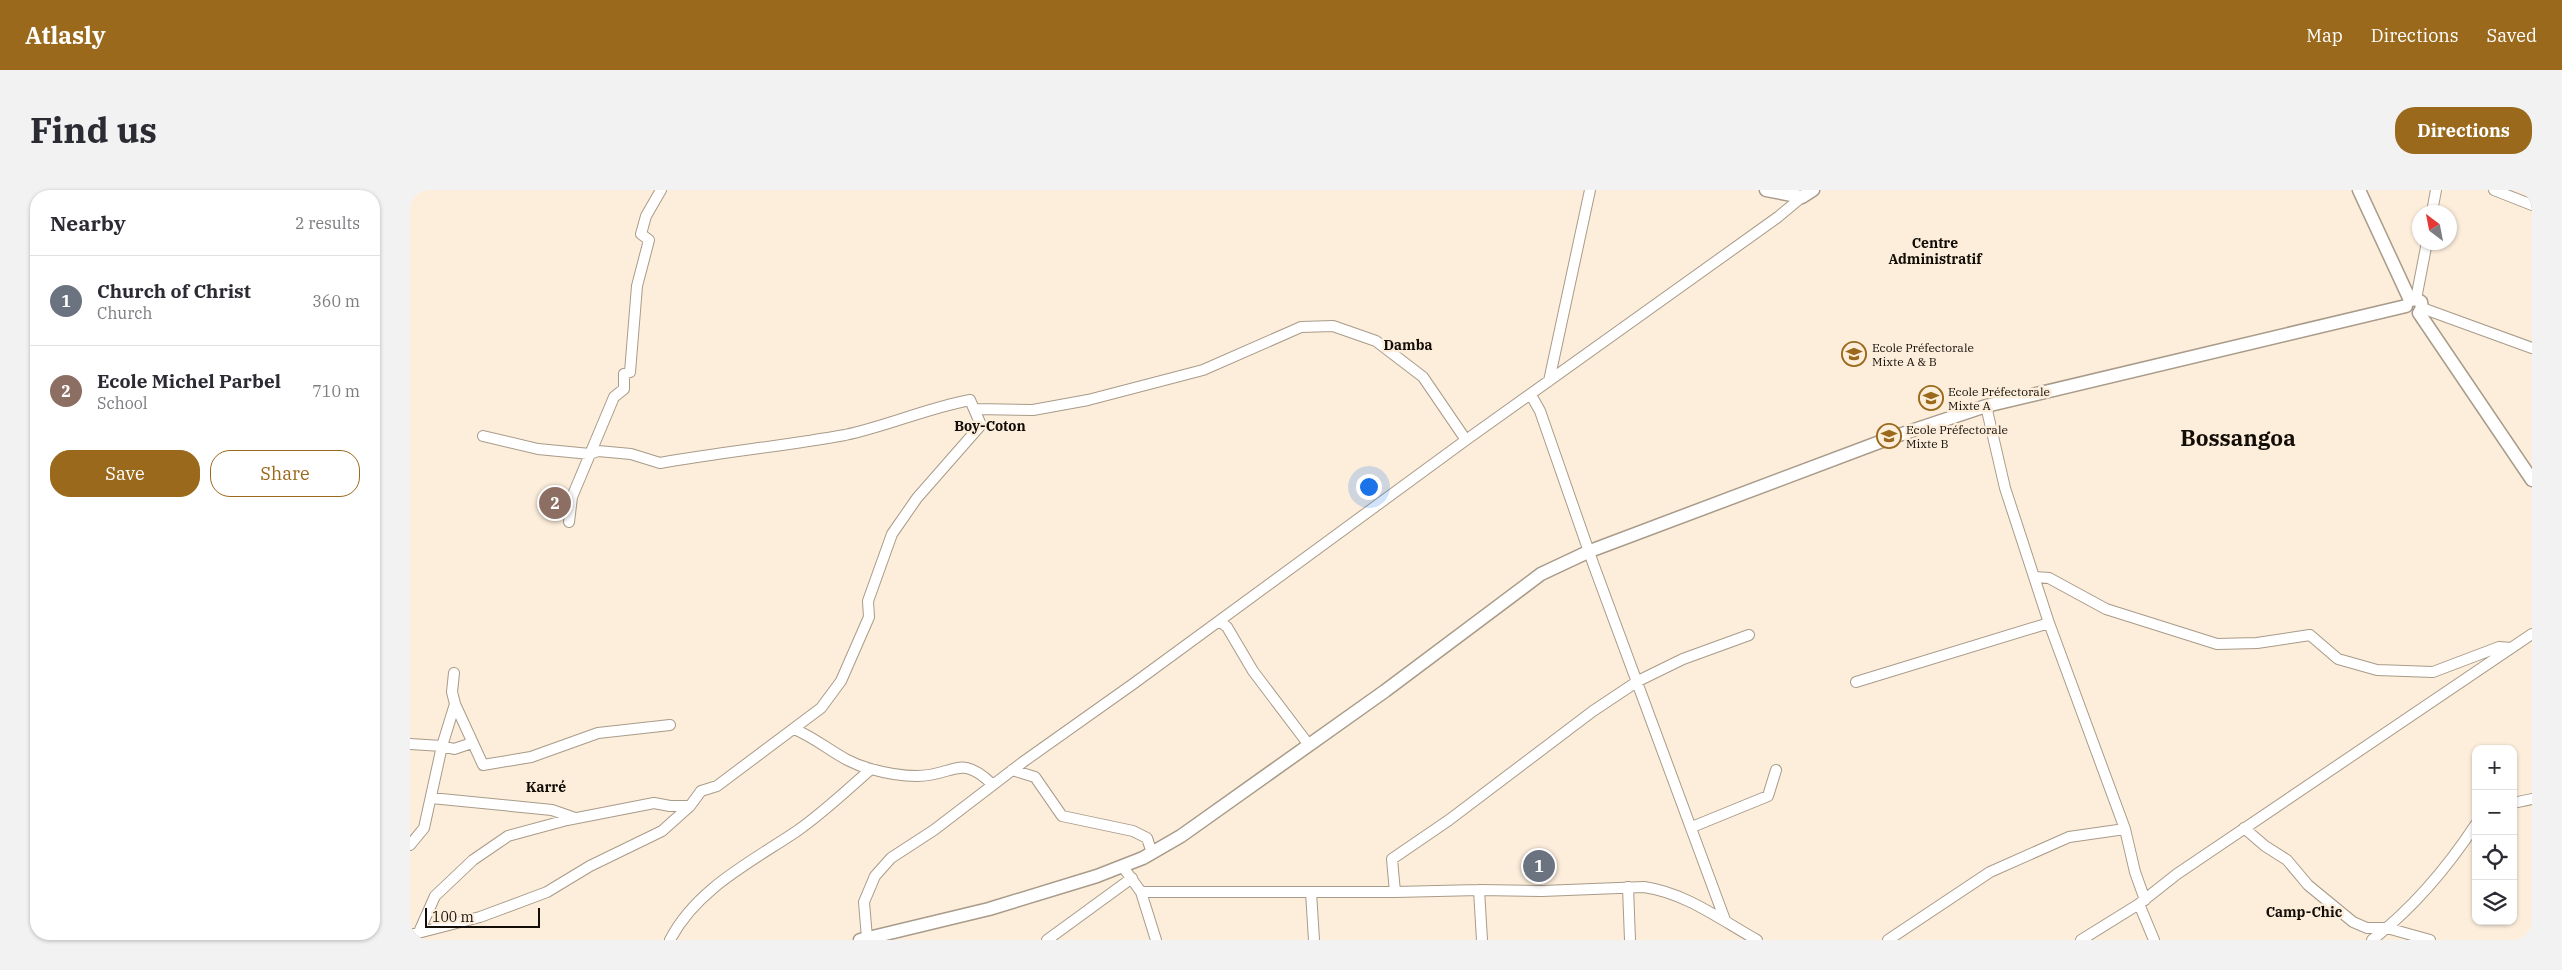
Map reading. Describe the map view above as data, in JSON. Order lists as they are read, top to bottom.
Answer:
{
  "districts": [
    "Centre Administratif",
    "Damba",
    "Boy-Coton",
    "Bossangoa",
    "Karré",
    "Camp-Chic"
  ],
  "places": {
    "school or university": ["Ecole Préfectorale Mixte A & B", "Ecole Préfectorale Mixte A", "Ecole Préfectorale Mixte B"]
  },
  "scale_bar": "100 m",
  "north": "top left",
  "page": {
    "header": "Atlasly",
    "nav": ["Map", "Directions", "Saved"],
    "title": "Find us",
    "buttons": [
      "Directions",
      ["Save", "Share"]
    ],
    "heading": ["Nearby", "2 results"],
    "list": [
      {
        "mark": "1",
        "name": "Church of Christ",
        "note": "Church",
        "value": "360 m"
      },
      {
        "mark": "2",
        "name": "Ecole Michel Parbel",
        "note": "School",
        "value": "710 m"
      }
    ],
    "pins": ["2", "1"],
    "map_buttons": ["+", "−"],
    "scale": "100 m"
  }
}
